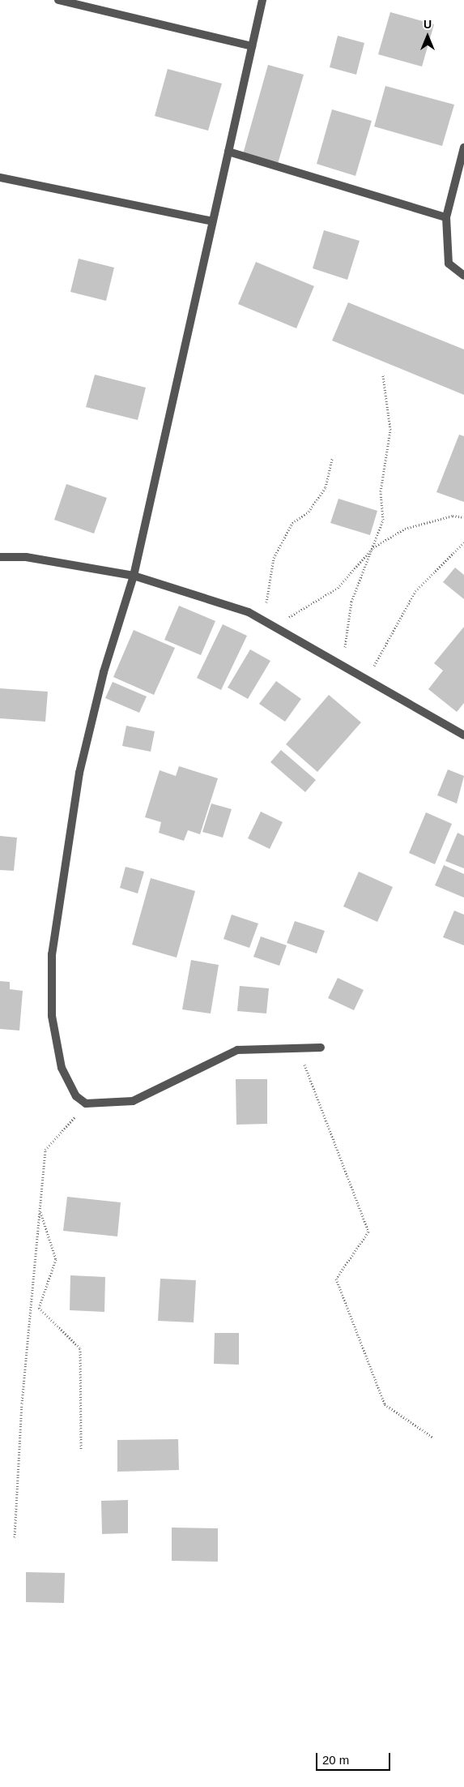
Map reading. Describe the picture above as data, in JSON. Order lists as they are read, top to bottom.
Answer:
{
  "scale_bar": "20 m",
  "north": "top"
}
